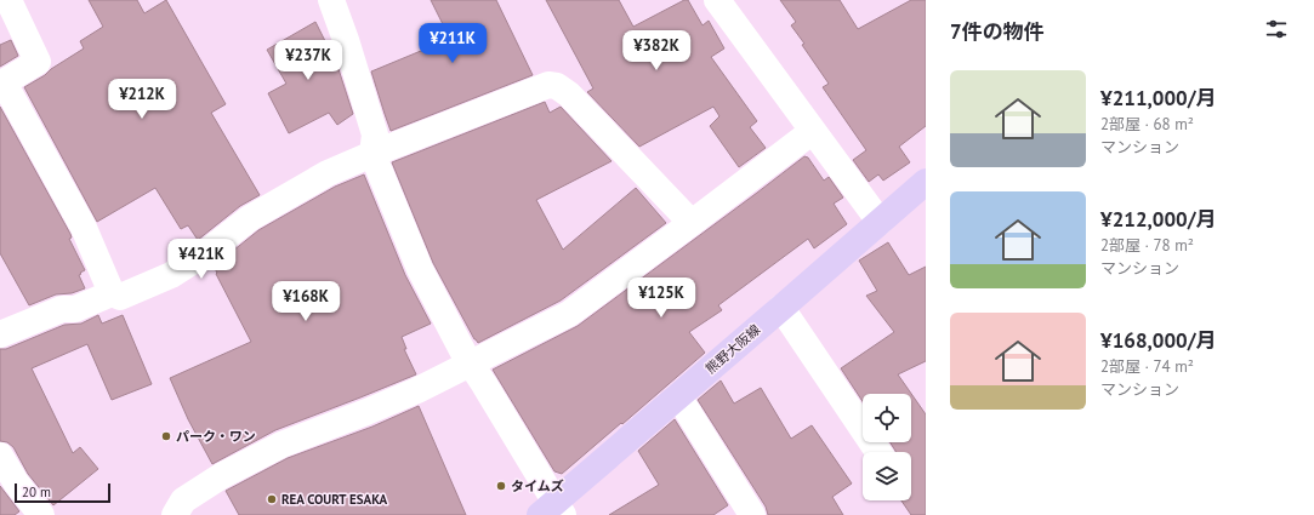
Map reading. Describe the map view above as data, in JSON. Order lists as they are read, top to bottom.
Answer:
{
  "streets": {
    "main road": ["熊野大阪線"]
  },
  "places": ["パーク・ワン", "タイムズ", "REA COURT ESAKA"],
  "scale_bar": "20 m",
  "page": {
    "heading": "7件の物件",
    "price": [
      "¥211K",
      "¥382K",
      "¥237K",
      "¥212K",
      "¥421K",
      "¥125K",
      "¥168K"
    ],
    "list": [
      {
        "name": "¥211,000/月",
        "note": "2部屋 · 68 m² · マンション"
      },
      {
        "name": "¥212,000/月",
        "note": "2部屋 · 78 m² · マンション"
      },
      {
        "name": "¥168,000/月",
        "note": "2部屋 · 74 m² · マンション"
      }
    ],
    "scale": "20 m"
  }
}
